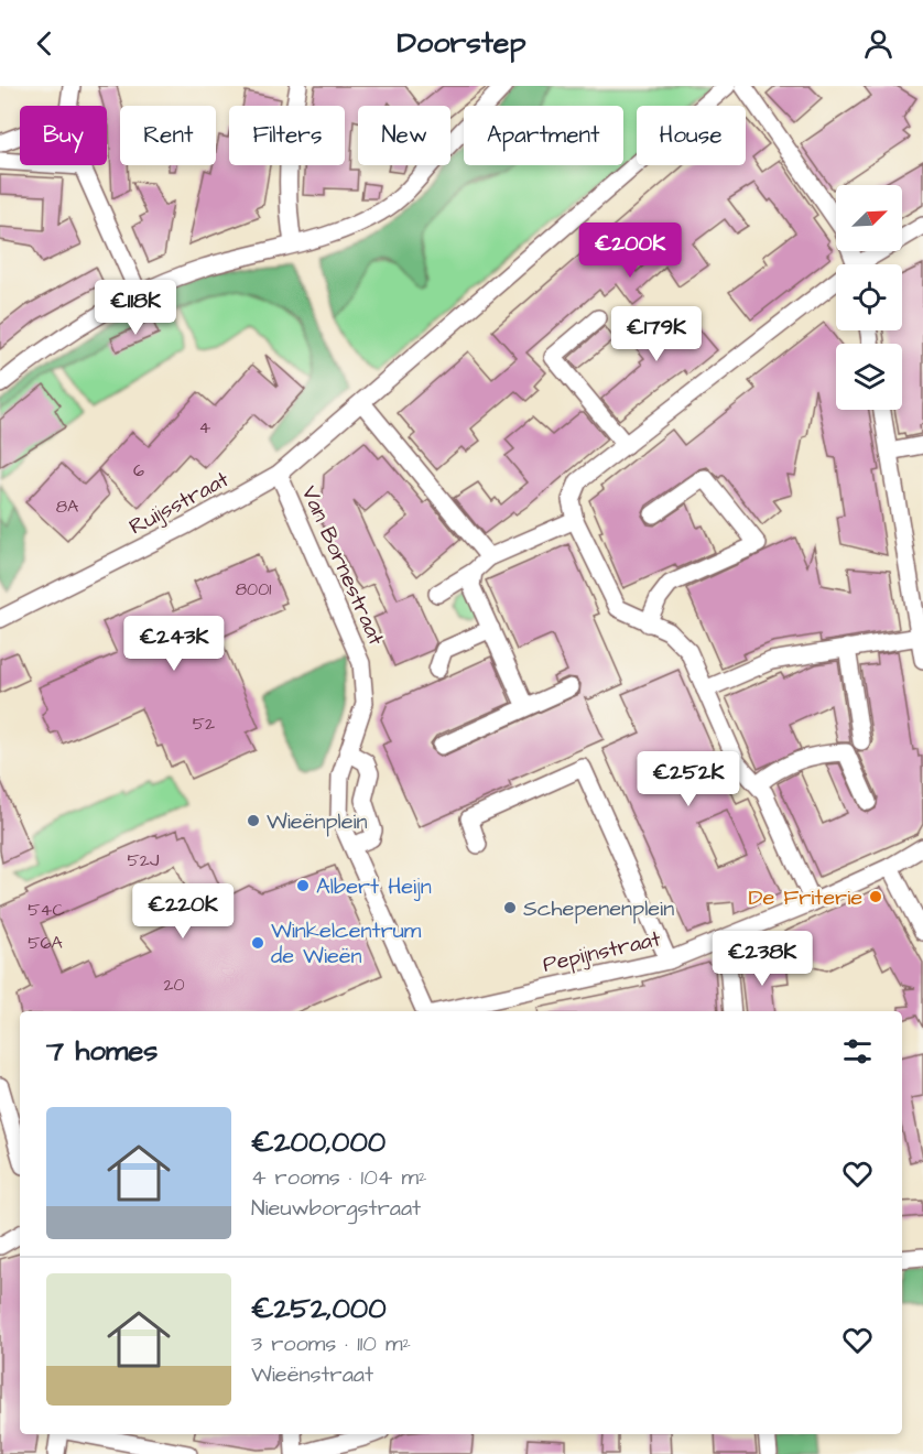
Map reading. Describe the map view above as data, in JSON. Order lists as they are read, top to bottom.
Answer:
{
  "streets": {
    "street": ["Ruijsstraat", "Van Bornestraat", "Pepijnstraat"]
  },
  "crossings": [
    ["Ruijsstraat", "Van Bornestraat"]
  ],
  "places": [
    "Wieënplein",
    "Albert Heijn",
    "De Friterie",
    "Schepenenplein",
    "Winkelcentrum de Wieën"
  ],
  "house_numbers": [
    "4",
    "6",
    "8A",
    "8001",
    "52",
    "52J",
    "54C",
    "56A",
    "20"
  ],
  "north": "top right",
  "page": {
    "header": "Doorstep",
    "chip": [
      "Buy",
      "Rent",
      "Filters",
      "New",
      "Apartment",
      "House"
    ],
    "price": [
      "€200K",
      "€118K",
      "€179K",
      "€243K",
      "€252K",
      "€220K",
      "€238K"
    ],
    "heading": "7 homes",
    "list": [
      {
        "name": "€200,000",
        "note": "4 rooms · 104 m² · Nieuwborgstraat"
      },
      {
        "name": "€252,000",
        "note": "3 rooms · 110 m² · Wieënstraat"
      }
    ]
  }
}
